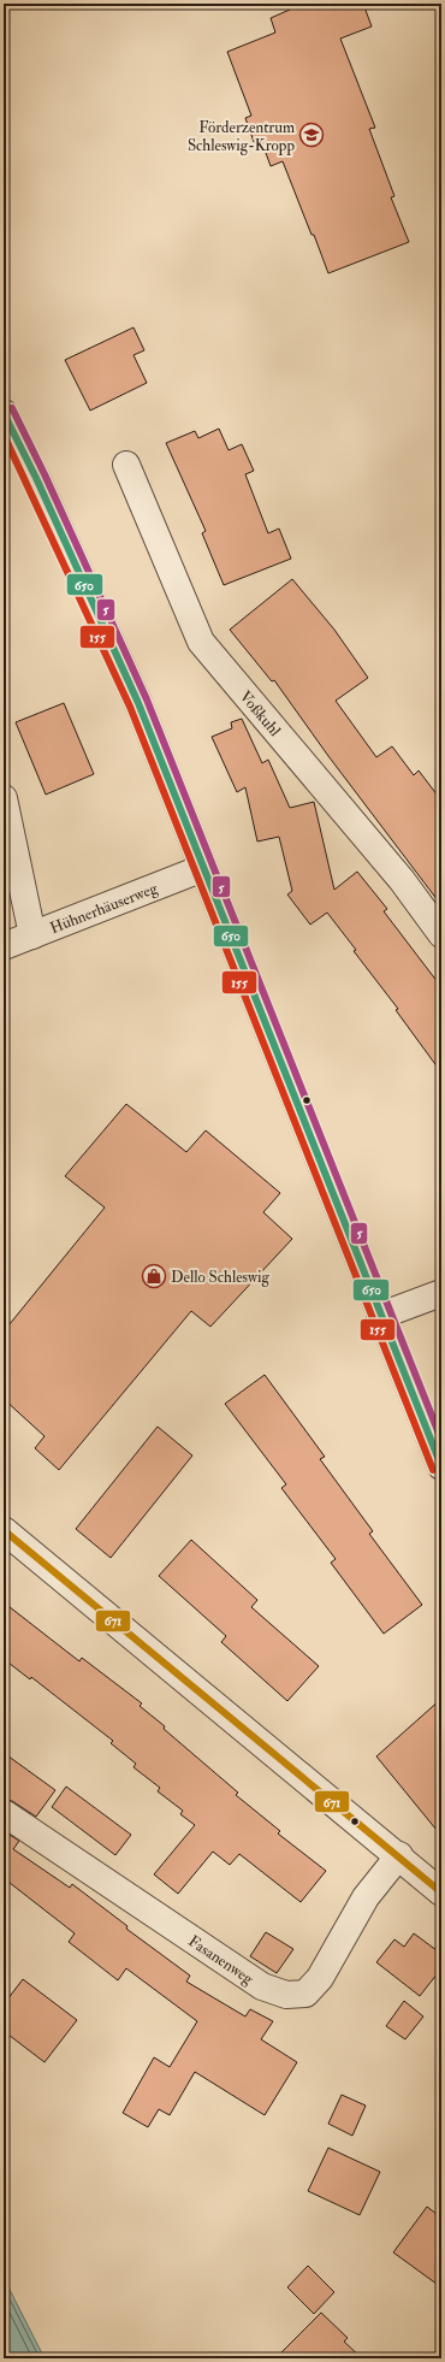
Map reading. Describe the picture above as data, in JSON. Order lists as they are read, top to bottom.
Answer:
{
  "streets": {
    "street": ["Voßkuhl", "Hühnerhäuserweg", "Fasanenweg"]
  },
  "places": {
    "school or university": ["Förderzentrum Schleswig-Kropp"],
    "shop": ["Dello Schleswig"]
  },
  "lines": [
    "transit line 5",
    "transit line 650",
    "transit line 155",
    "transit line 671"
  ]
}
